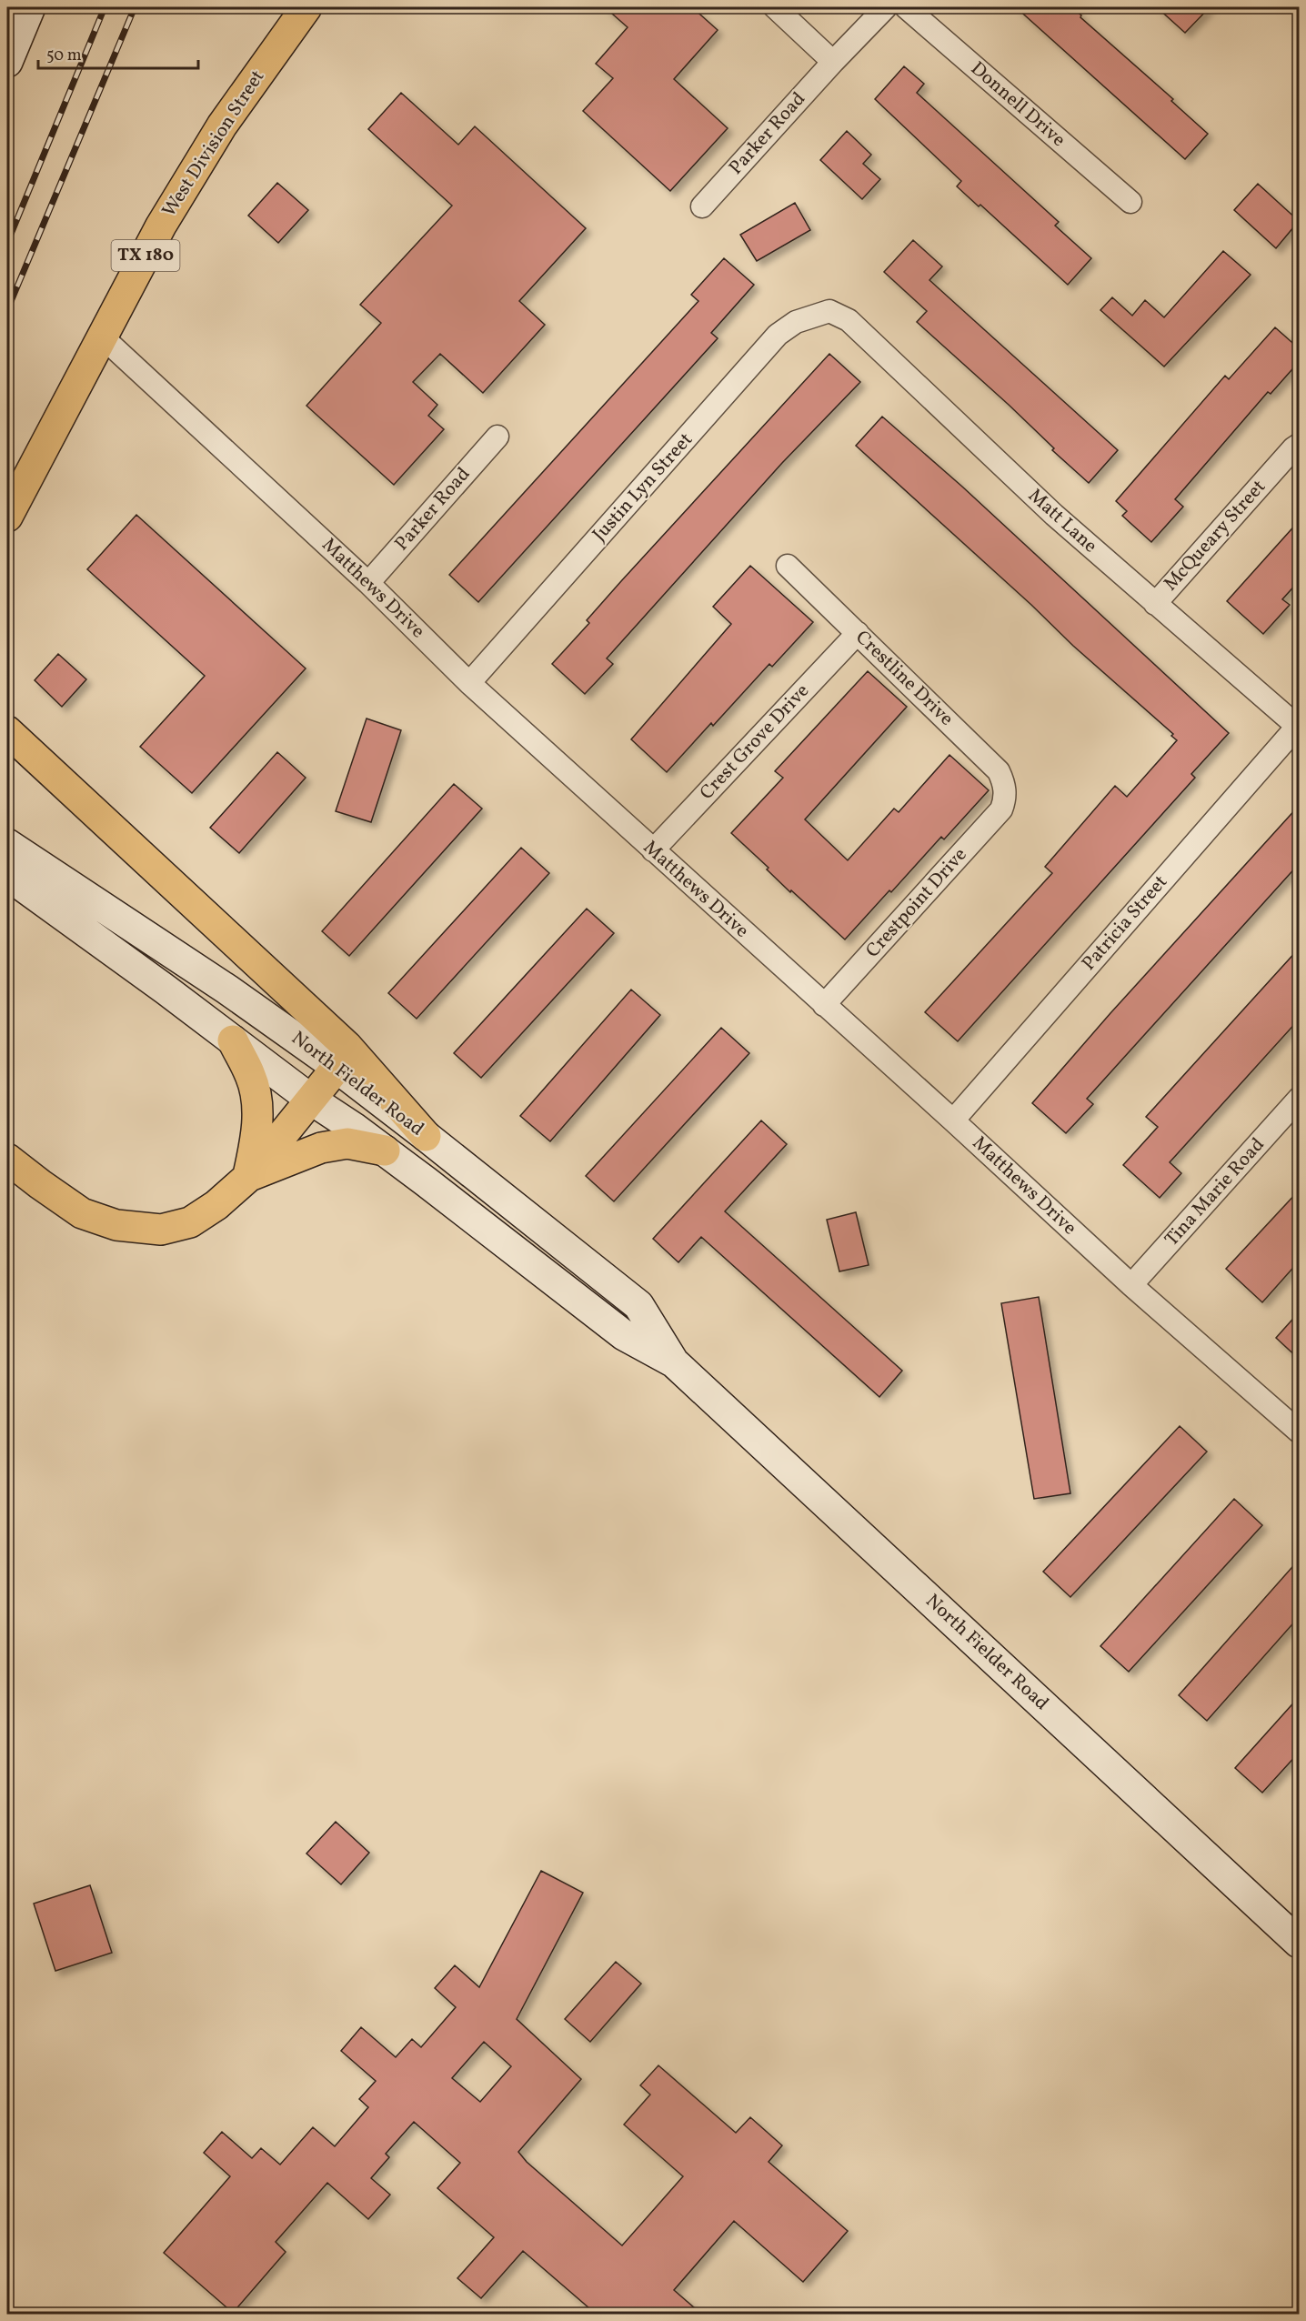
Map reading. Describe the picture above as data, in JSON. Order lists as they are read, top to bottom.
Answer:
{
  "streets": {
    "main road": ["West Division Street", "TX 180", "North Fielder Road"],
    "street": [
      "Donnell Drive",
      "Parker Road",
      "Justin Lyn Street",
      "Matt Lane",
      "McQueary Street",
      "Matthews Drive",
      "Crestline Drive",
      "Crest Grove Drive",
      "Crestpoint Drive",
      "Patricia Street",
      "Tina Marie Road"
    ]
  },
  "crossings": [
    ["Parker Road", "Matthews Drive"],
    ["West Division Street", "Matthews Drive"],
    ["Justin Lyn Street", "Matt Lane"],
    ["Justin Lyn Street", "Matthews Drive"],
    ["Matt Lane", "McQueary Street"],
    ["Matt Lane", "Patricia Street"],
    ["Matthews Drive", "Crest Grove Drive"],
    ["Matthews Drive", "Crestpoint Drive"],
    ["Matthews Drive", "Patricia Street"],
    ["Matthews Drive", "Tina Marie Road"],
    ["Crestline Drive", "Crest Grove Drive"],
    ["Crestline Drive", "Crestpoint Drive"]
  ],
  "scale_bar": "50 m"
}
